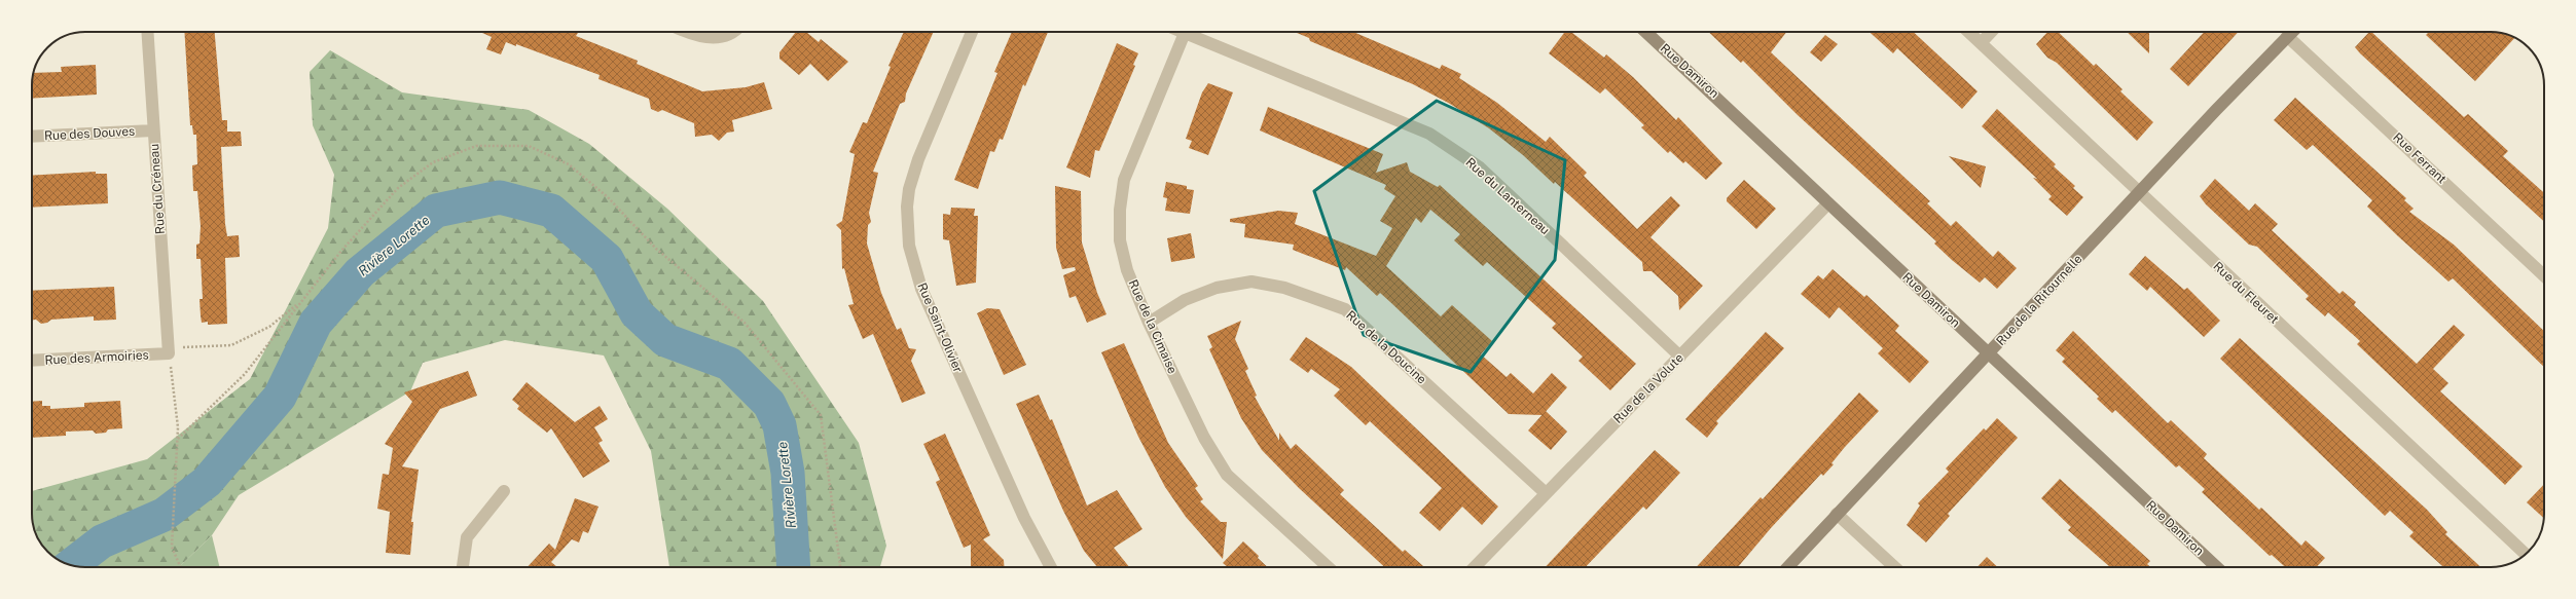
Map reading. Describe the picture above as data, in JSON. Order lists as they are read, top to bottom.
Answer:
{
  "streets": {
    "street": [
      "Rue Damiron",
      "Rue des Douves",
      "Rue Ferrant",
      "Rue du Créneau",
      "Rue du Lanterneau",
      "Rue du Fleuret",
      "Rue de la Ritournelle",
      "Rue de la Cimaise",
      "Rue Saint-Olivier",
      "Rue de la Doucine",
      "Rue des Armoiries",
      "Rue de la Volute"
    ]
  },
  "crossings": [
    ["Rue Damiron", "Rue de la Ritournelle"],
    ["Rue Damiron", "Rue de la Volute"],
    ["Rue des Douves", "Rue du Créneau"],
    ["Rue Ferrant", "Rue de la Ritournelle"],
    ["Rue du Créneau", "Rue des Armoiries"],
    ["Rue du Lanterneau", "Rue de la Cimaise"],
    ["Rue du Lanterneau", "Rue de la Volute"],
    ["Rue du Fleuret", "Rue de la Ritournelle"],
    ["Rue de la Cimaise", "Rue de la Doucine"],
    ["Rue de la Doucine", "Rue de la Volute"]
  ],
  "water": ["Rivière Lorette"]
}
